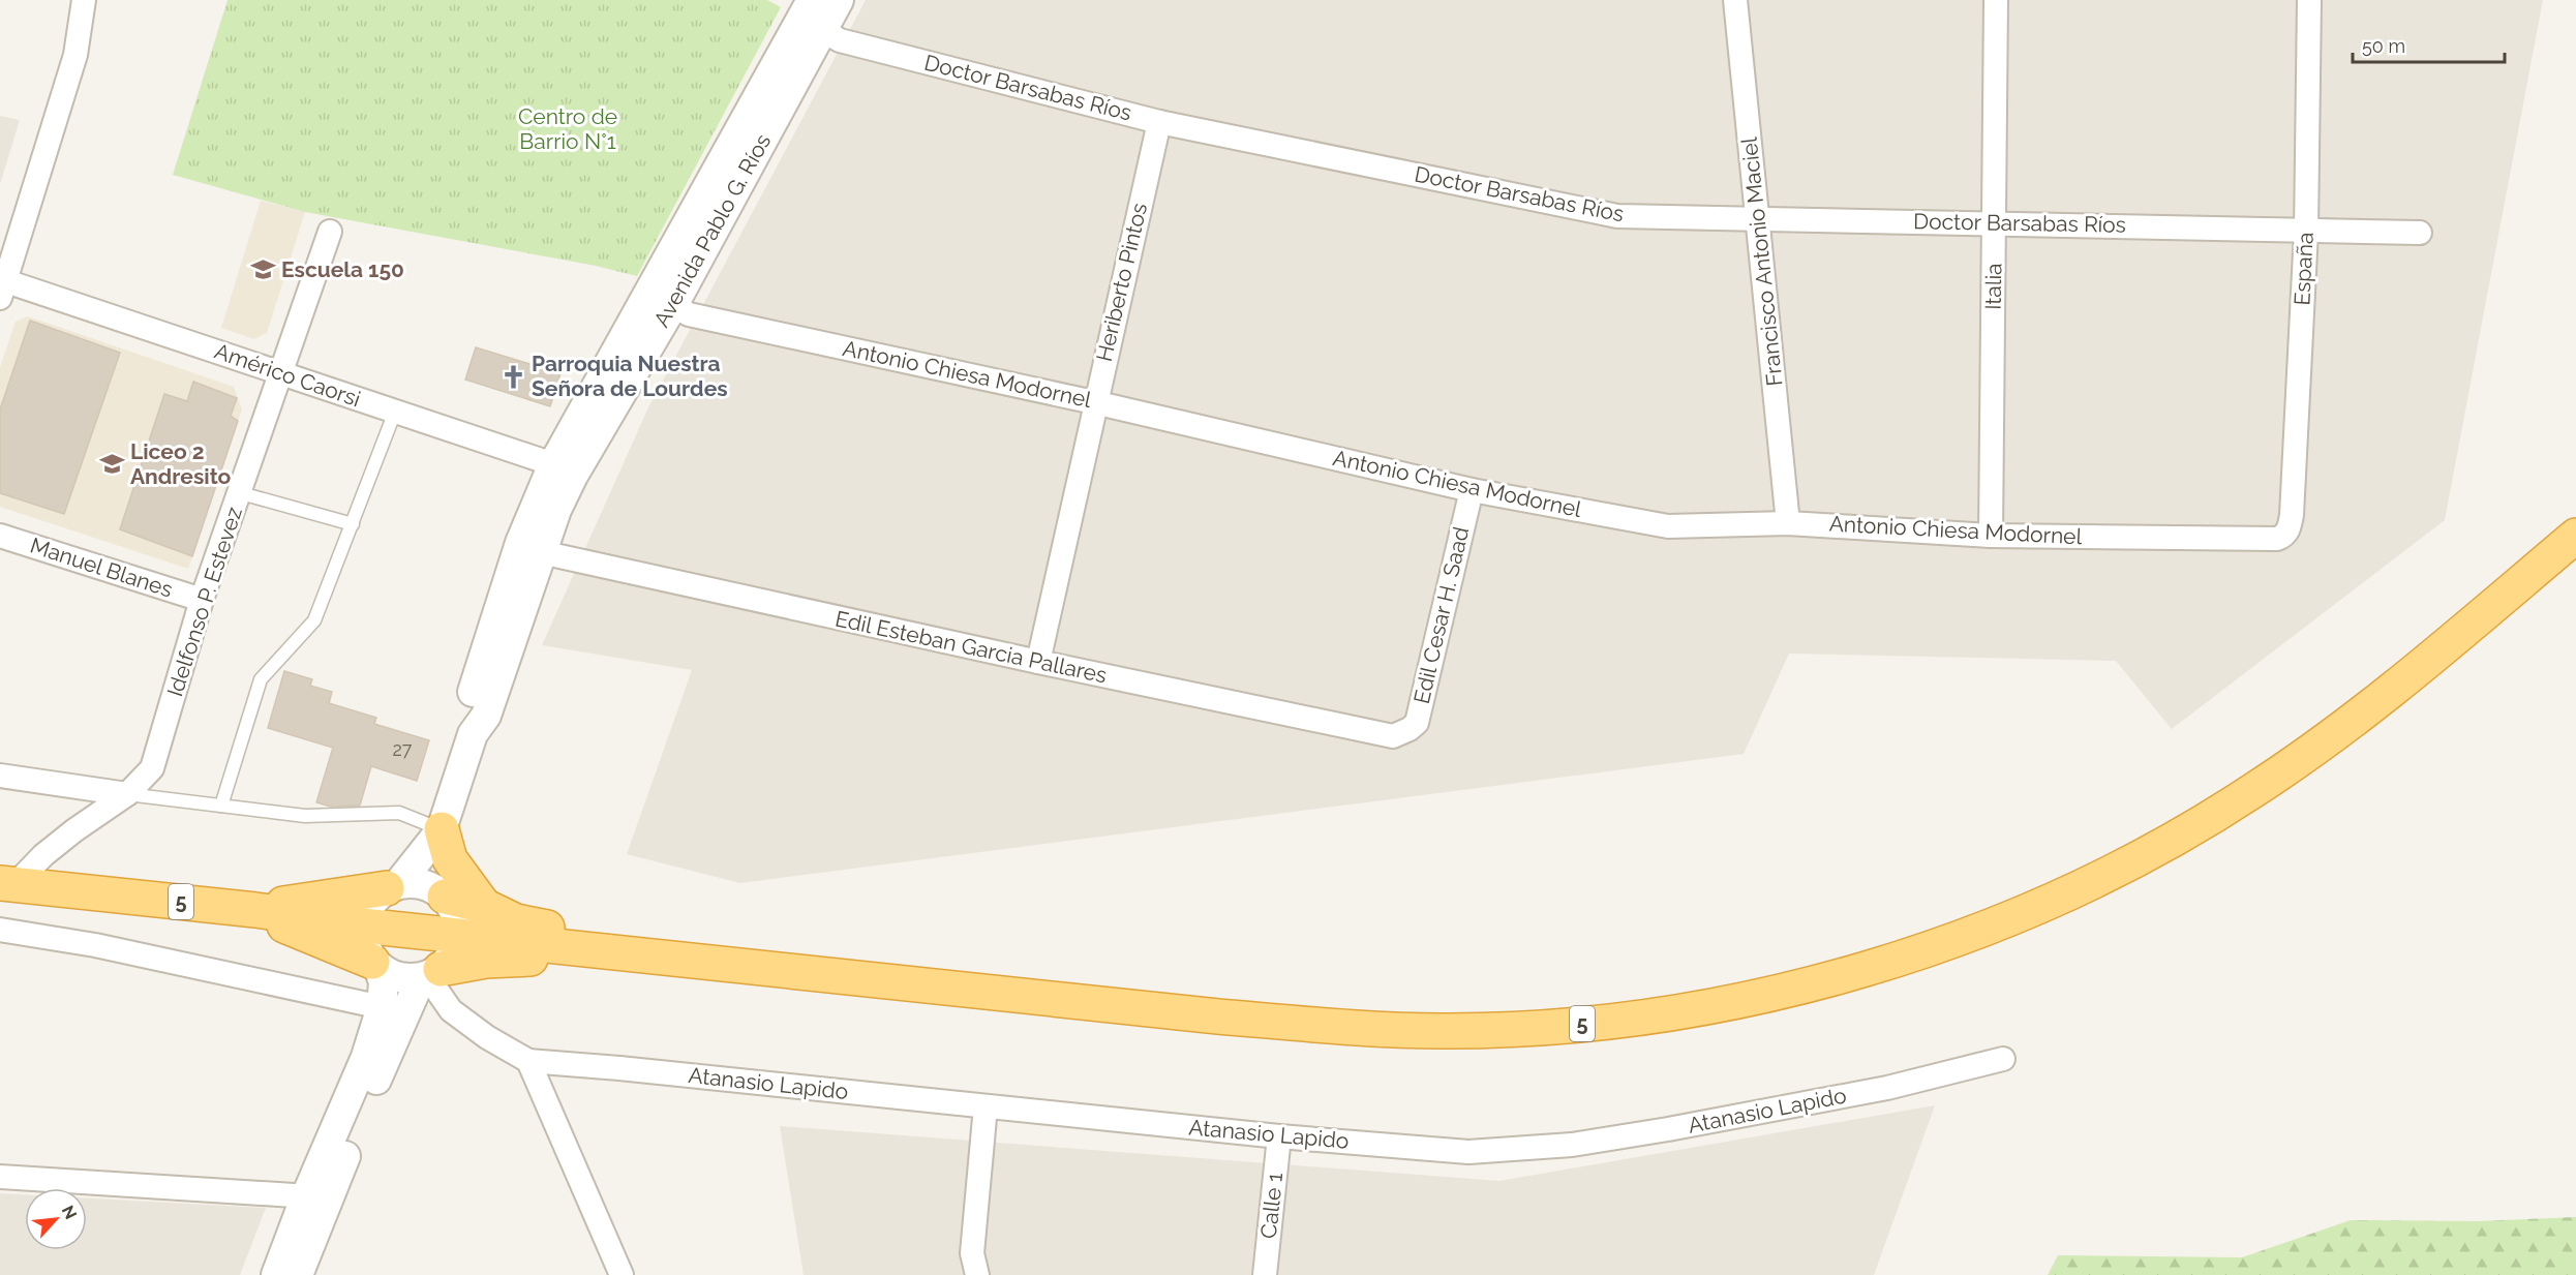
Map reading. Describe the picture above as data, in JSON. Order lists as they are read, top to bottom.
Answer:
{
  "streets": {
    "highway": ["5"],
    "street": [
      "Doctor Barsabas Ríos",
      "Avenida Pablo G. Ríos",
      "Francisco Antonio Maciel",
      "España",
      "Heriberto Pintos",
      "Italia",
      "Antonio Chiesa Modornel",
      "Américo Caorsi",
      "Manuel Blanes",
      "Idelfonso P. Estevez",
      "Edil Cesar H. Saad",
      "Edil Esteban Garcia Pallares",
      "Atanasio Lapido",
      "Calle 1"
    ]
  },
  "crossings": [
    ["Doctor Barsabas Ríos", "Avenida Pablo G. Ríos"],
    ["Doctor Barsabas Ríos", "Francisco Antonio Maciel"],
    ["Doctor Barsabas Ríos", "España"],
    ["Doctor Barsabas Ríos", "Heriberto Pintos"],
    ["Doctor Barsabas Ríos", "Italia"],
    ["Avenida Pablo G. Ríos", "Antonio Chiesa Modornel"],
    ["Avenida Pablo G. Ríos", "Américo Caorsi"],
    ["Avenida Pablo G. Ríos", "Edil Esteban Garcia Pallares"],
    ["Avenida Pablo G. Ríos", "5"],
    ["Francisco Antonio Maciel", "Antonio Chiesa Modornel"],
    ["España", "Antonio Chiesa Modornel"],
    ["Heriberto Pintos", "Antonio Chiesa Modornel"],
    ["Heriberto Pintos", "Edil Esteban Garcia Pallares"],
    ["Italia", "Antonio Chiesa Modornel"],
    ["Antonio Chiesa Modornel", "Edil Cesar H. Saad"],
    ["Américo Caorsi", "Idelfonso P. Estevez"],
    ["Manuel Blanes", "Idelfonso P. Estevez"],
    ["Idelfonso P. Estevez", "5"],
    ["Edil Cesar H. Saad", "Edil Esteban Garcia Pallares"],
    ["Atanasio Lapido", "Calle 1"]
  ],
  "parks": ["Centro de Barrio N°1"],
  "places": {
    "school or university": ["Escuela 150", "Liceo 2 Andresito"],
    "church": ["Parroquia Nuestra Señora de Lourdes"]
  },
  "house_numbers": ["27"],
  "scale_bar": "50 m",
  "north": "top right"
}
